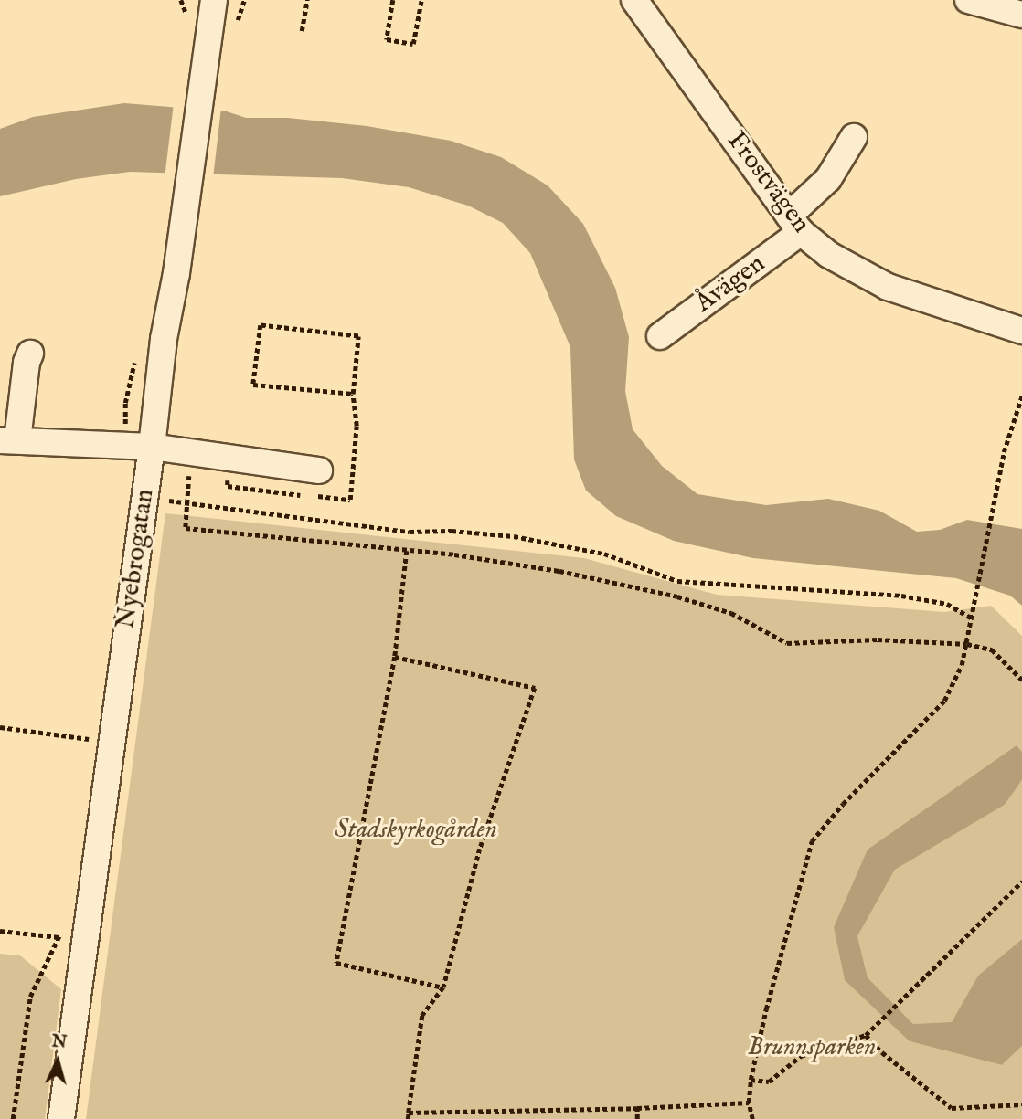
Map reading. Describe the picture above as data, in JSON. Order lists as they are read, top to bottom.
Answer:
{
  "streets": {
    "street": ["Frostvägen", "Åvägen", "Nyebrogatan"]
  },
  "crossings": [
    ["Frostvägen", "Åvägen"]
  ],
  "parks": ["Stadskyrkogården", "Brunnsparken"],
  "north": "top"
}
